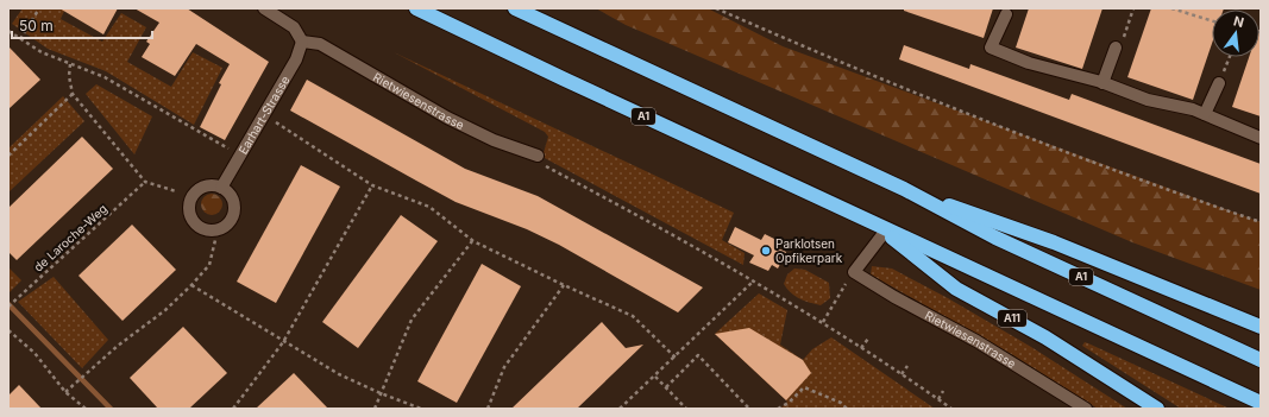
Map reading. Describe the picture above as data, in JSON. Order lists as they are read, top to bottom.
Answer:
{
  "streets": {
    "highway": ["A1", "A11"],
    "street": ["Rietwiesenstrasse", "Earhart-Strasse"],
    "path": ["de Laroche-Weg"]
  },
  "crossings": [
    ["Rietwiesenstrasse", "Earhart-Strasse"],
    ["A1", "A11"]
  ],
  "places": ["Parklotsen Opfikerpark"],
  "scale_bar": "50 m",
  "north": "top"
}
